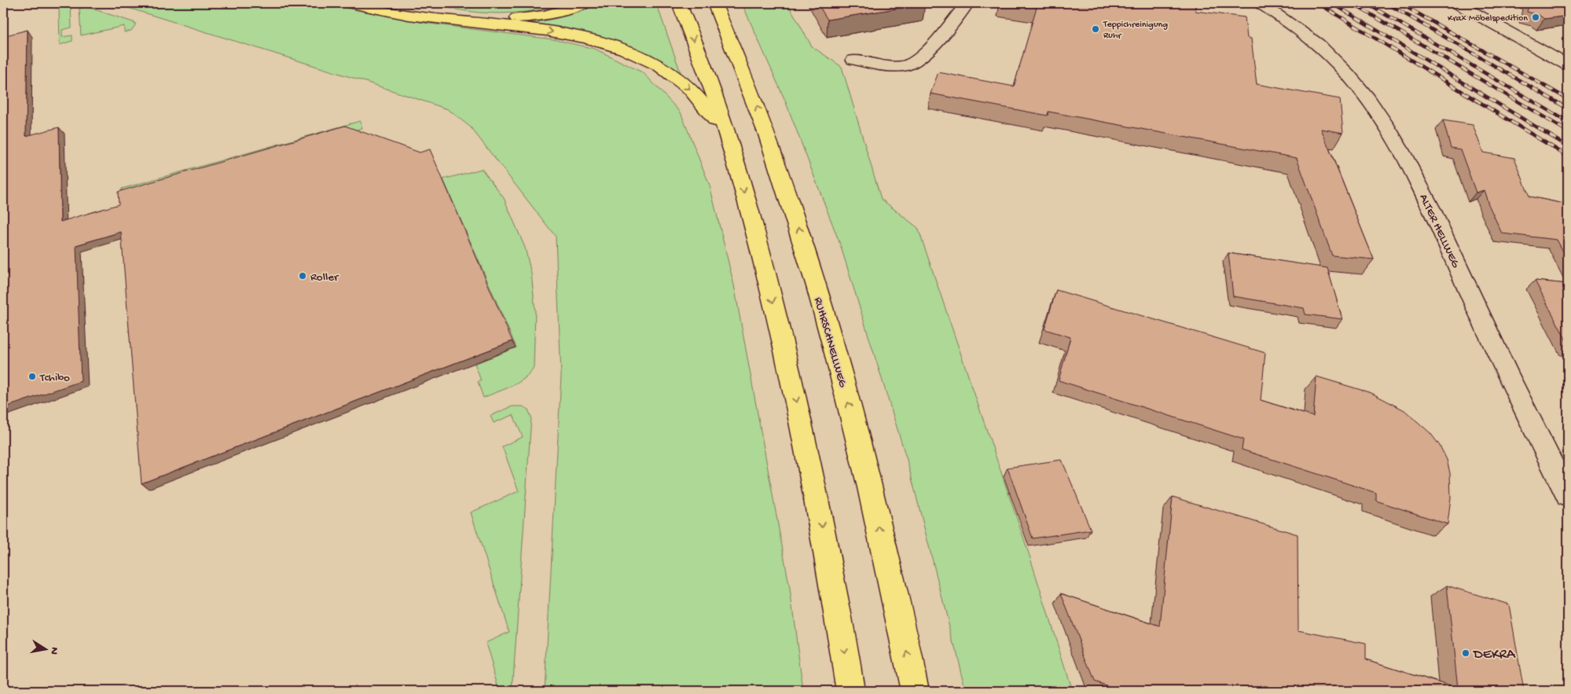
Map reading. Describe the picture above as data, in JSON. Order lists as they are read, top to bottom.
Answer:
{
  "streets": {
    "highway": ["RUHRSCHNELLWEG"],
    "street": ["ALTER HELLWEG"]
  },
  "places": [
    "Krax Möbelspedition",
    "Teppichreinigung Ruhr",
    "Roller",
    "Tchibo",
    "DEKRA"
  ],
  "north": "right"
}
